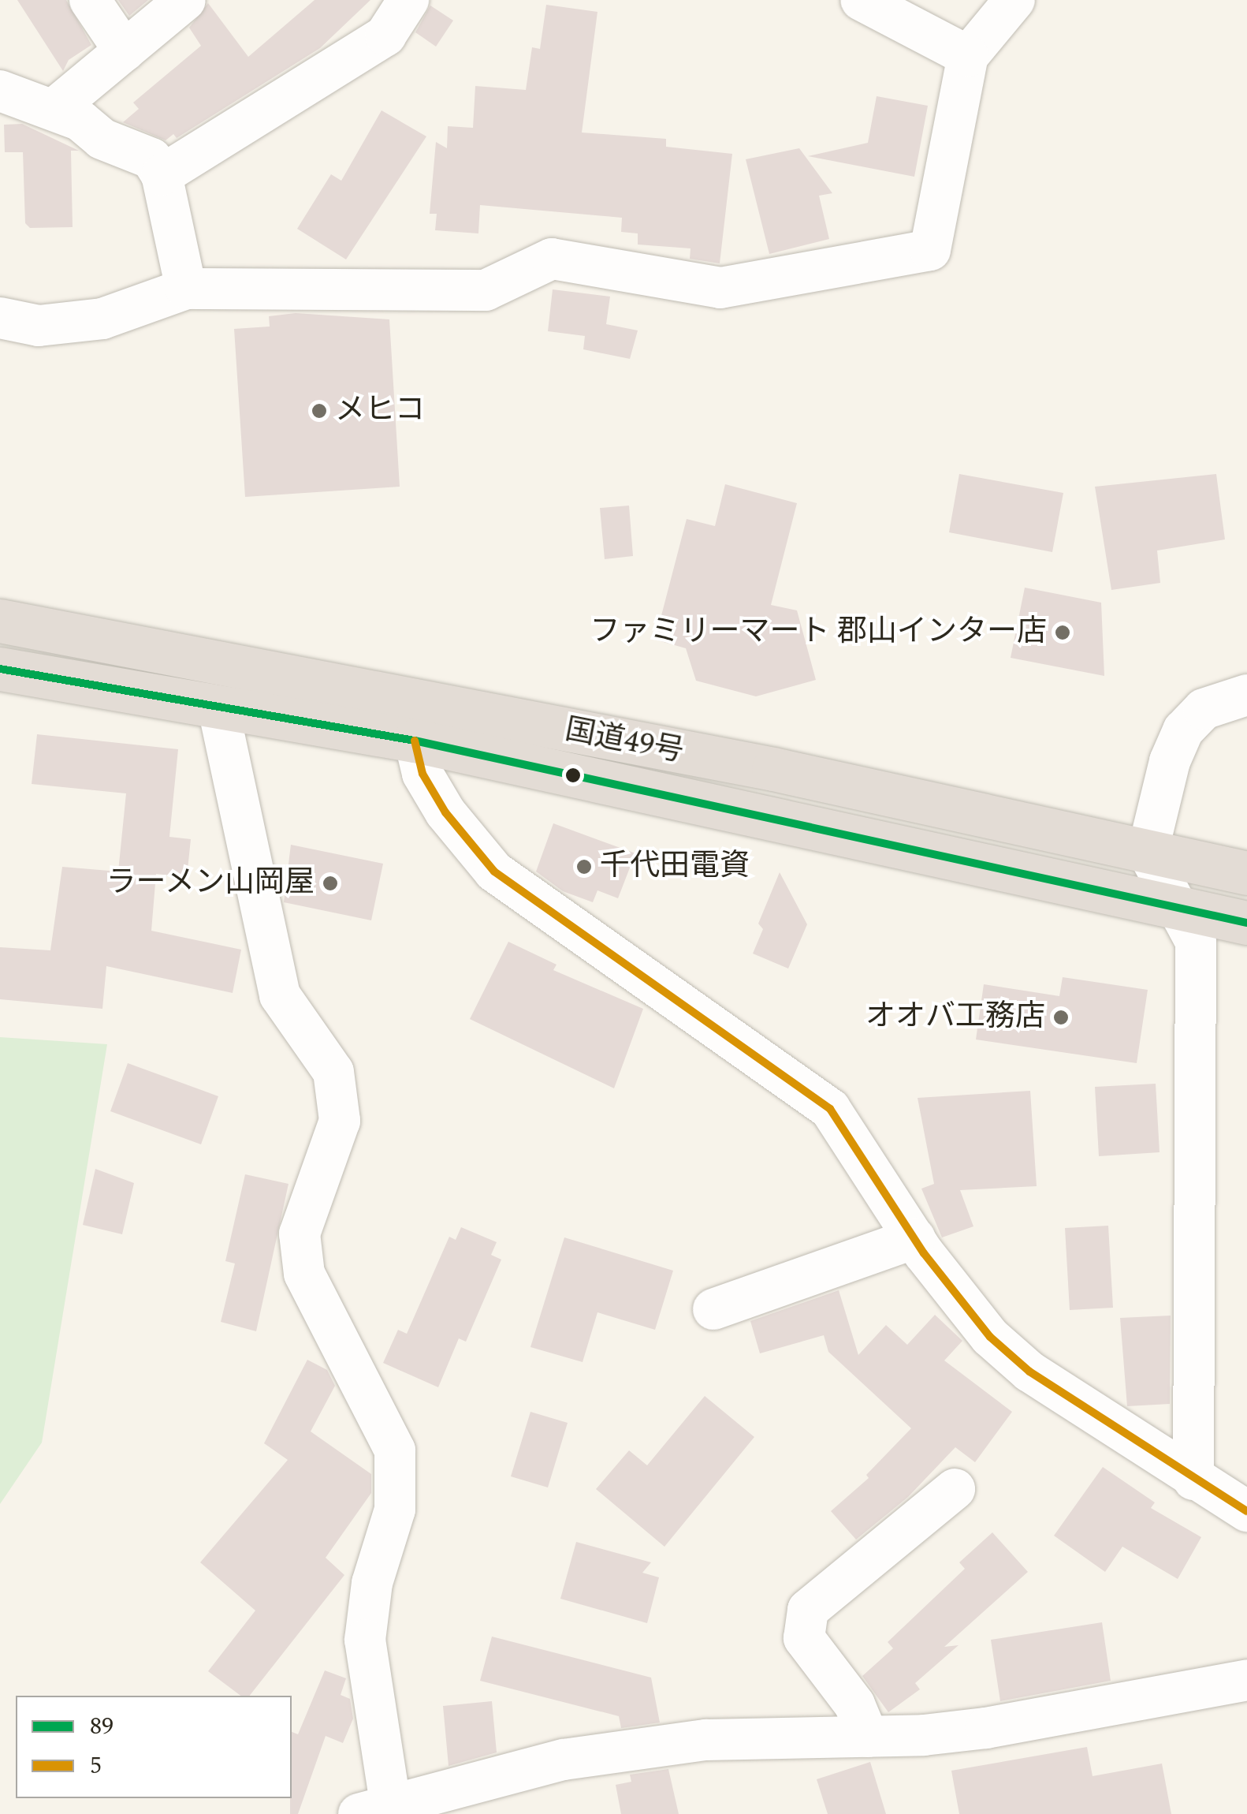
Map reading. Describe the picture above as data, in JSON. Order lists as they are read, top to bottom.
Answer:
{
  "streets": {
    "highway": ["国道49号"]
  },
  "places": [
    "メヒコ",
    "ファミリーマート 郡山インター店",
    "千代田電資",
    "ラーメン山岡屋",
    "オオバ工務店"
  ],
  "lines": ["transit line 89", "transit line 5"],
  "legend": ["89", "5"]
}
